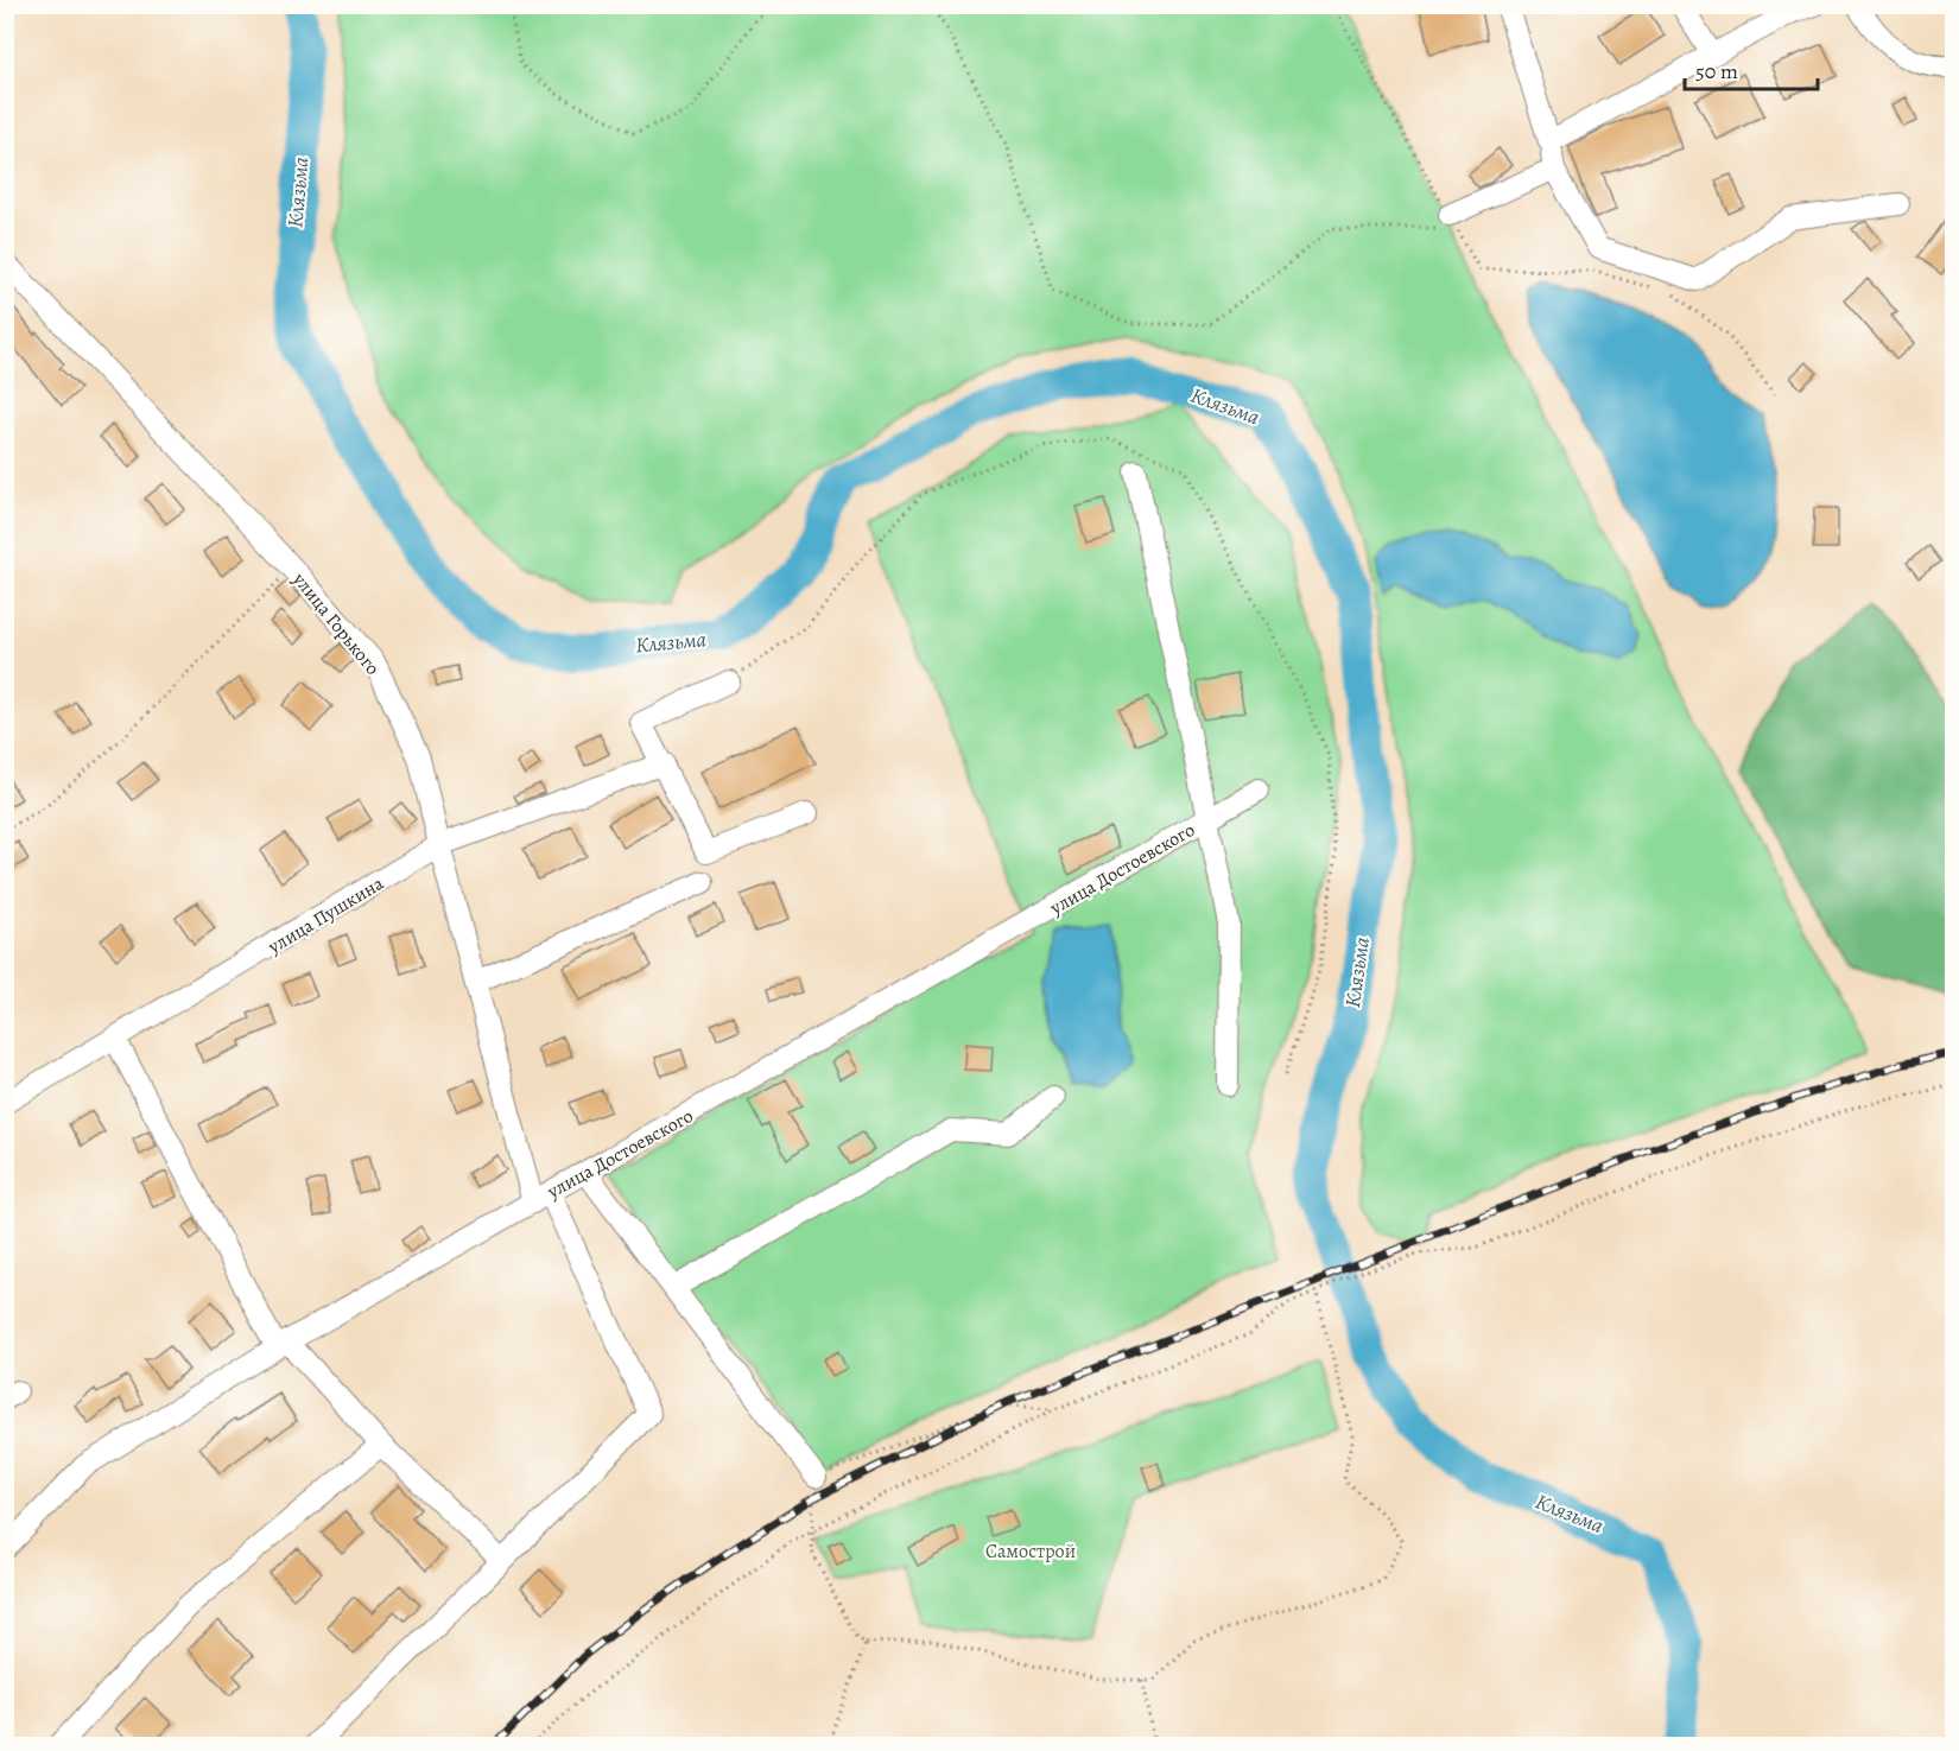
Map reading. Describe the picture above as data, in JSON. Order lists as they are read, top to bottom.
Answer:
{
  "streets": {
    "street": ["улица Горького", "улица Достоевского", "улица Пушкина"]
  },
  "crossings": [
    ["улица Горького", "улица Достоевского"],
    ["улица Горького", "улица Пушкина"]
  ],
  "water": ["Клязьма"],
  "parks": ["Самострой"],
  "scale_bar": "50 m"
}
